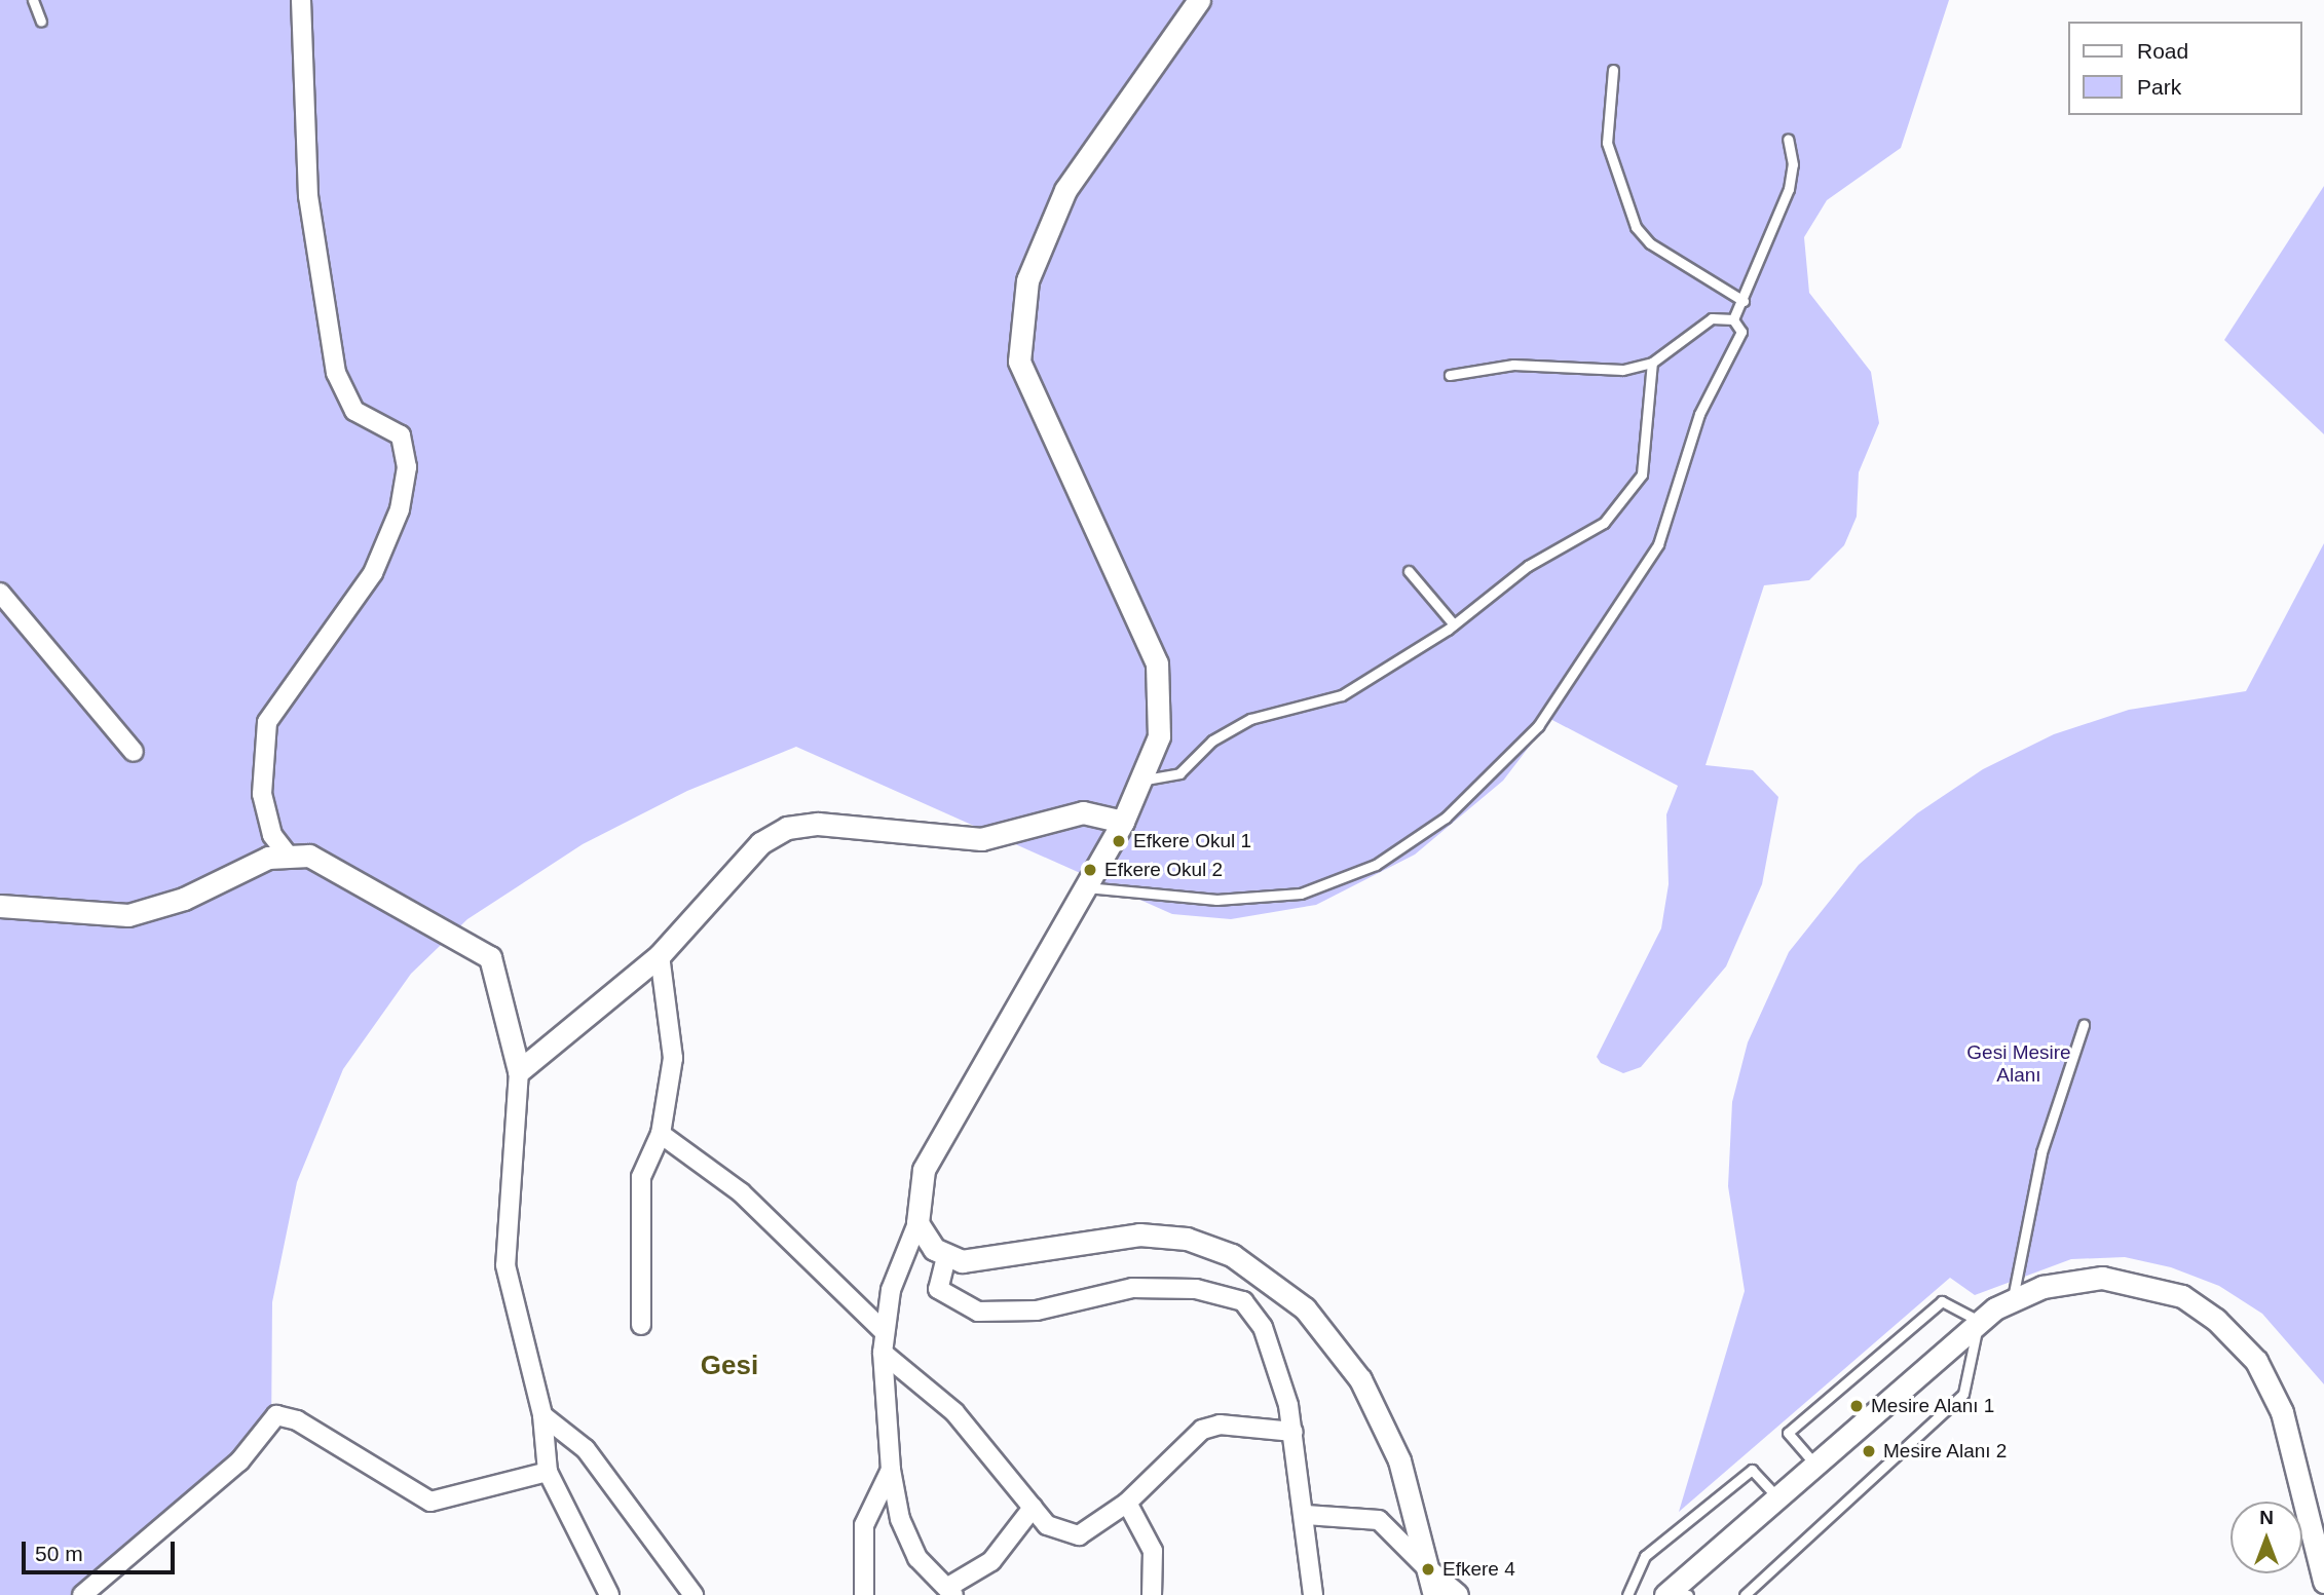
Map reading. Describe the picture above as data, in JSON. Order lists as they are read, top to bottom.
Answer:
{
  "districts": ["Gesi"],
  "parks": ["Gesi Mesire Alanı"],
  "places": [
    "Efkere Okul 1",
    "Efkere Okul 2",
    "Mesire Alanı 1",
    "Mesire Alanı 2",
    "Efkere 4"
  ],
  "legend": ["Road", "Park"],
  "scale_bar": "50 m",
  "north": "top"
}
